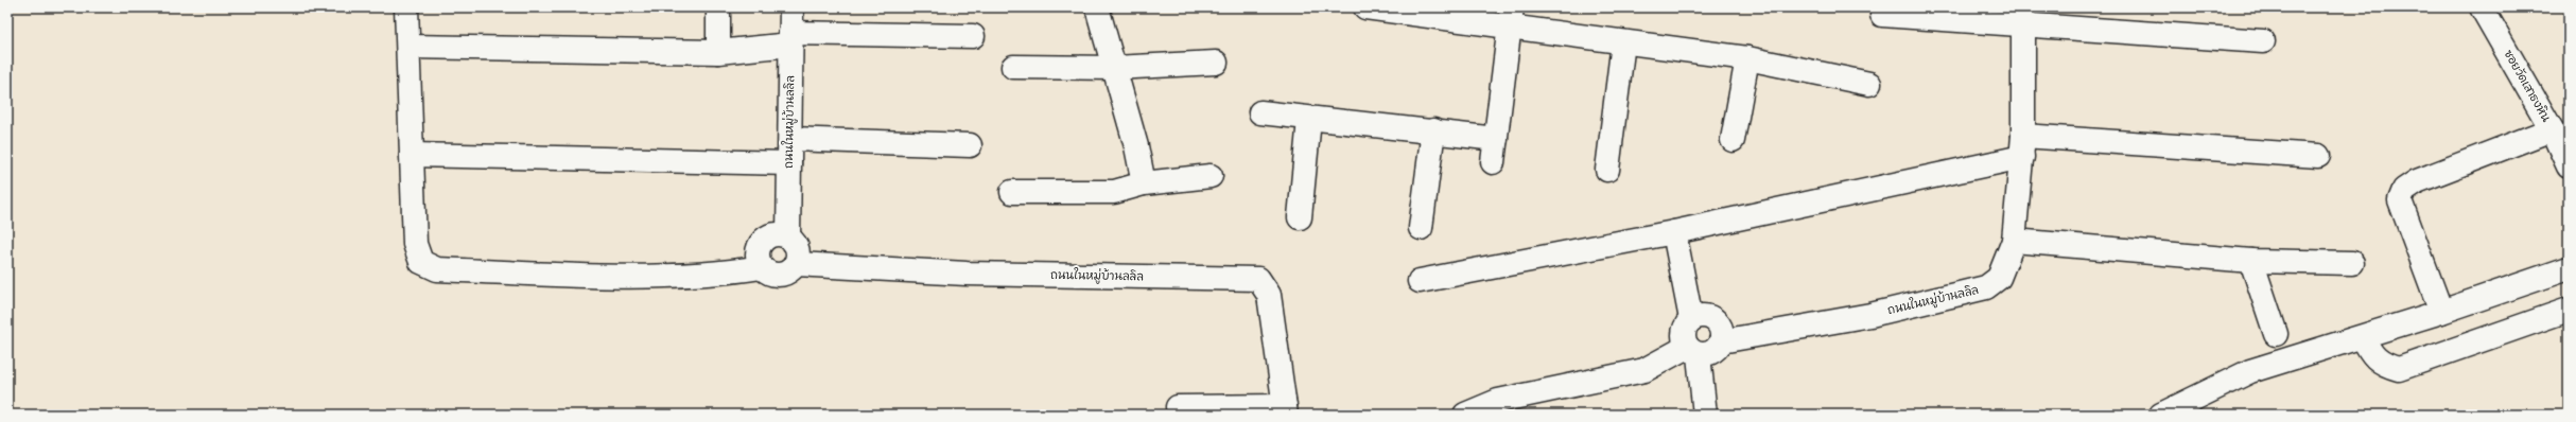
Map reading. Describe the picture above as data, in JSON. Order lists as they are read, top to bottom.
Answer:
{
  "streets": {
    "street": ["ซอยวัดเสาธงหิน", "ถนนในหมู่บ้านลลิล"]
  }
}
